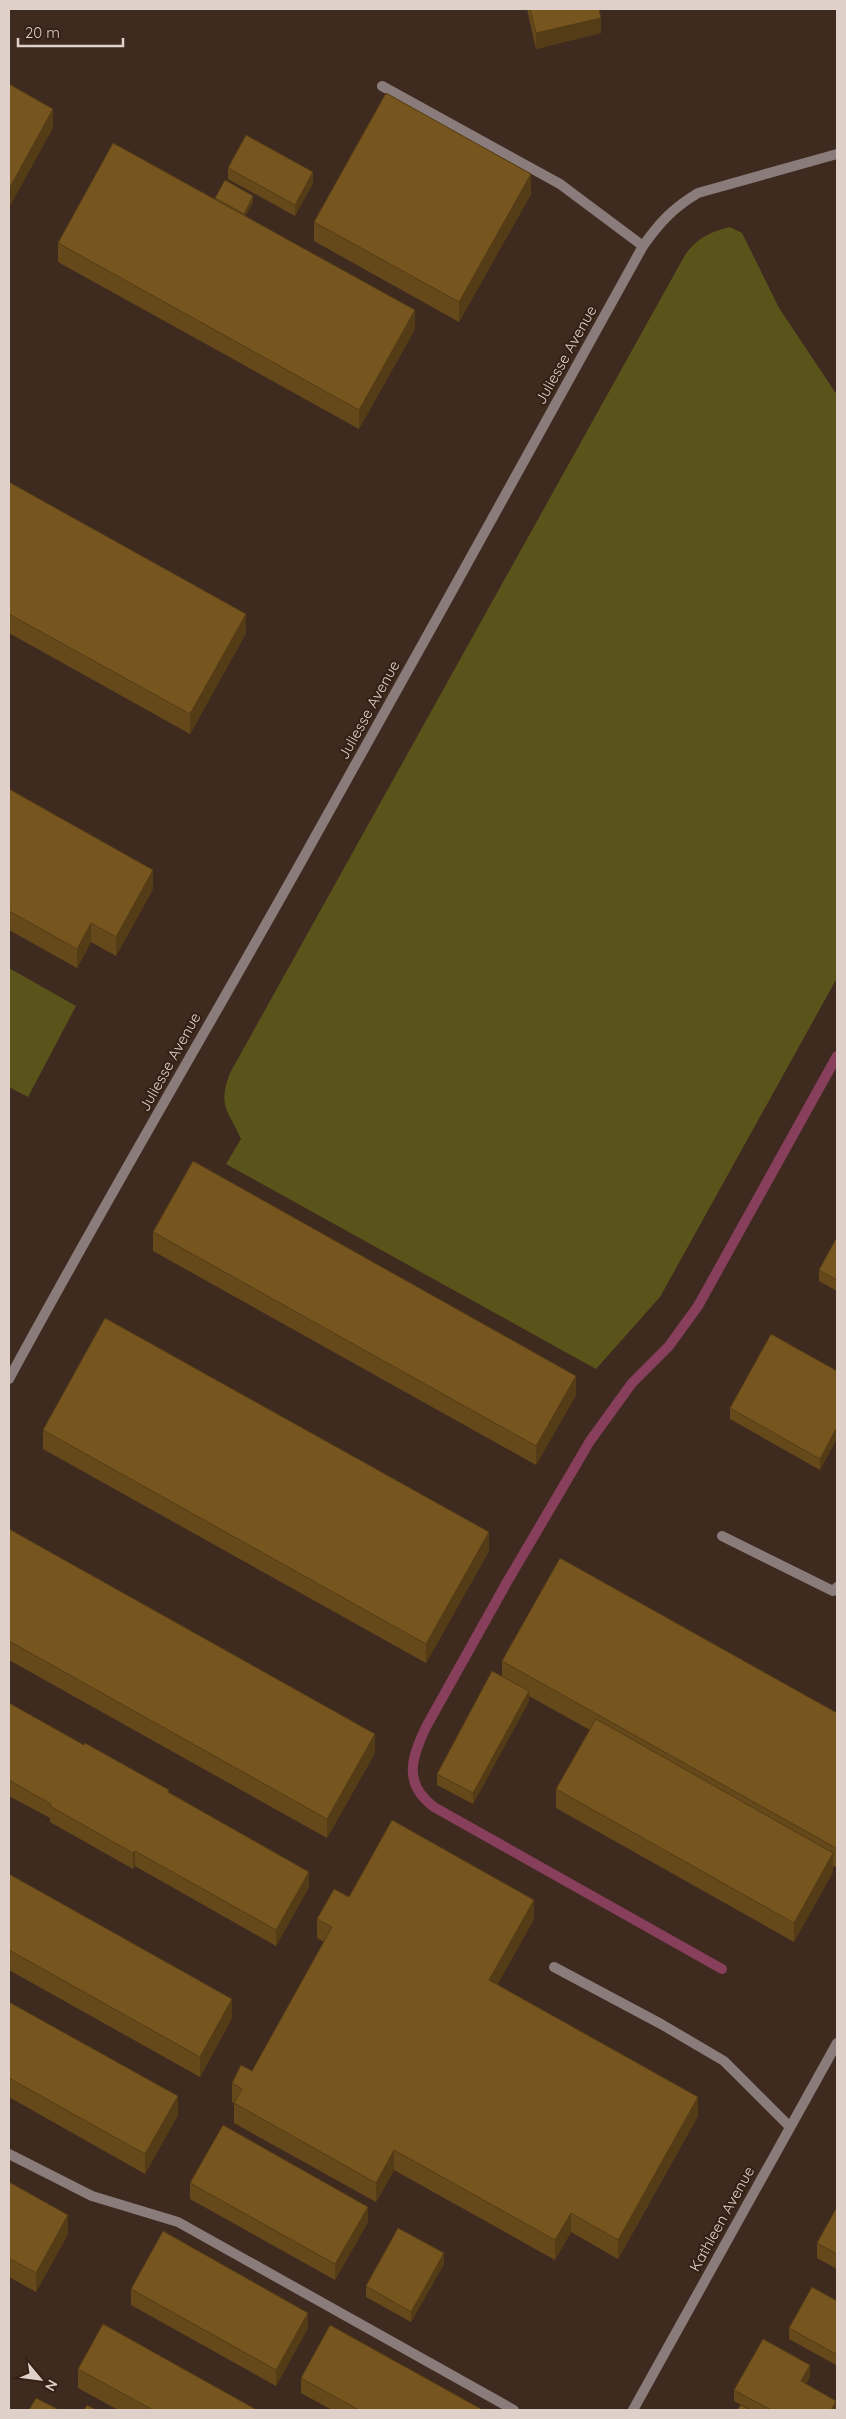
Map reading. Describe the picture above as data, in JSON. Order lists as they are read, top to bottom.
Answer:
{
  "streets": {
    "street": ["Juliesse Avenue", "Kathleen Avenue"]
  },
  "scale_bar": "20 m",
  "north": "bottom right"
}
